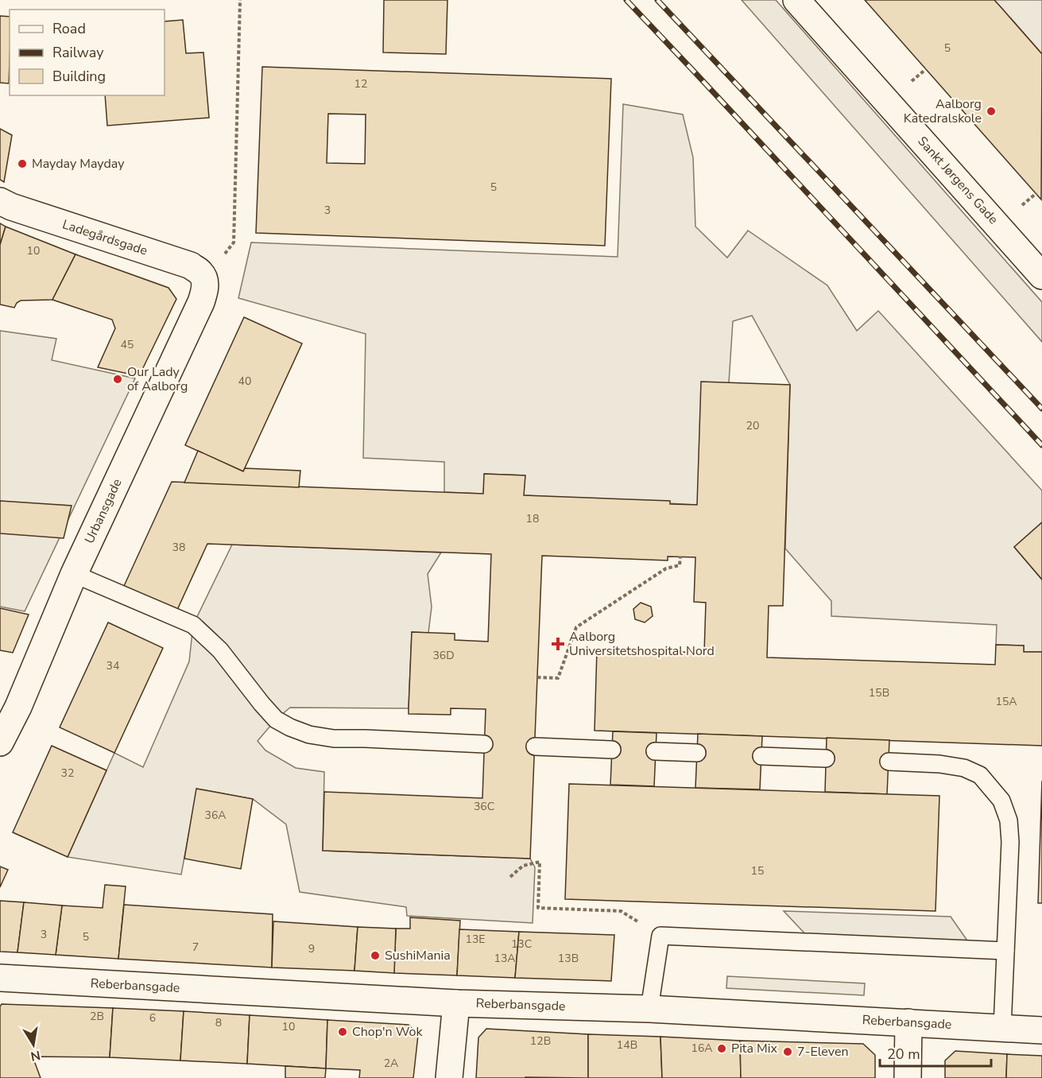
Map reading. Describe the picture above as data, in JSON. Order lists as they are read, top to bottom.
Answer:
{
  "streets": {
    "street": [
      "Sankt Jørgens Gade",
      "Ladegårdsgade",
      "Urbansgade",
      "Reberbansgade"
    ]
  },
  "crossings": [
    ["Ladegårdsgade", "Urbansgade"]
  ],
  "places": {
    "other": [
      "Aalborg Katedralskole",
      "Mayday Mayday",
      "Our Lady of Aalborg",
      "SushiMania",
      "Chop'n Wok",
      "Pita Mix",
      "7-Eleven"
    ],
    "health": ["Aalborg Universitetshospital Nord"]
  },
  "house_numbers": [
    "5",
    "12",
    "5",
    "3",
    "10",
    "45",
    "40",
    "20",
    "18",
    "38",
    "36D",
    "34",
    "15B",
    "15A",
    "32",
    "36C",
    "36A",
    "15",
    "3",
    "5",
    "13E",
    "13C",
    "7",
    "9",
    "13A",
    "13B",
    "2B",
    "6",
    "8",
    "10",
    "12B",
    "14B",
    "16A",
    "2A"
  ],
  "legend": ["Road", "Railway", "Building"],
  "scale_bar": "20 m",
  "north": "bottom"
}
